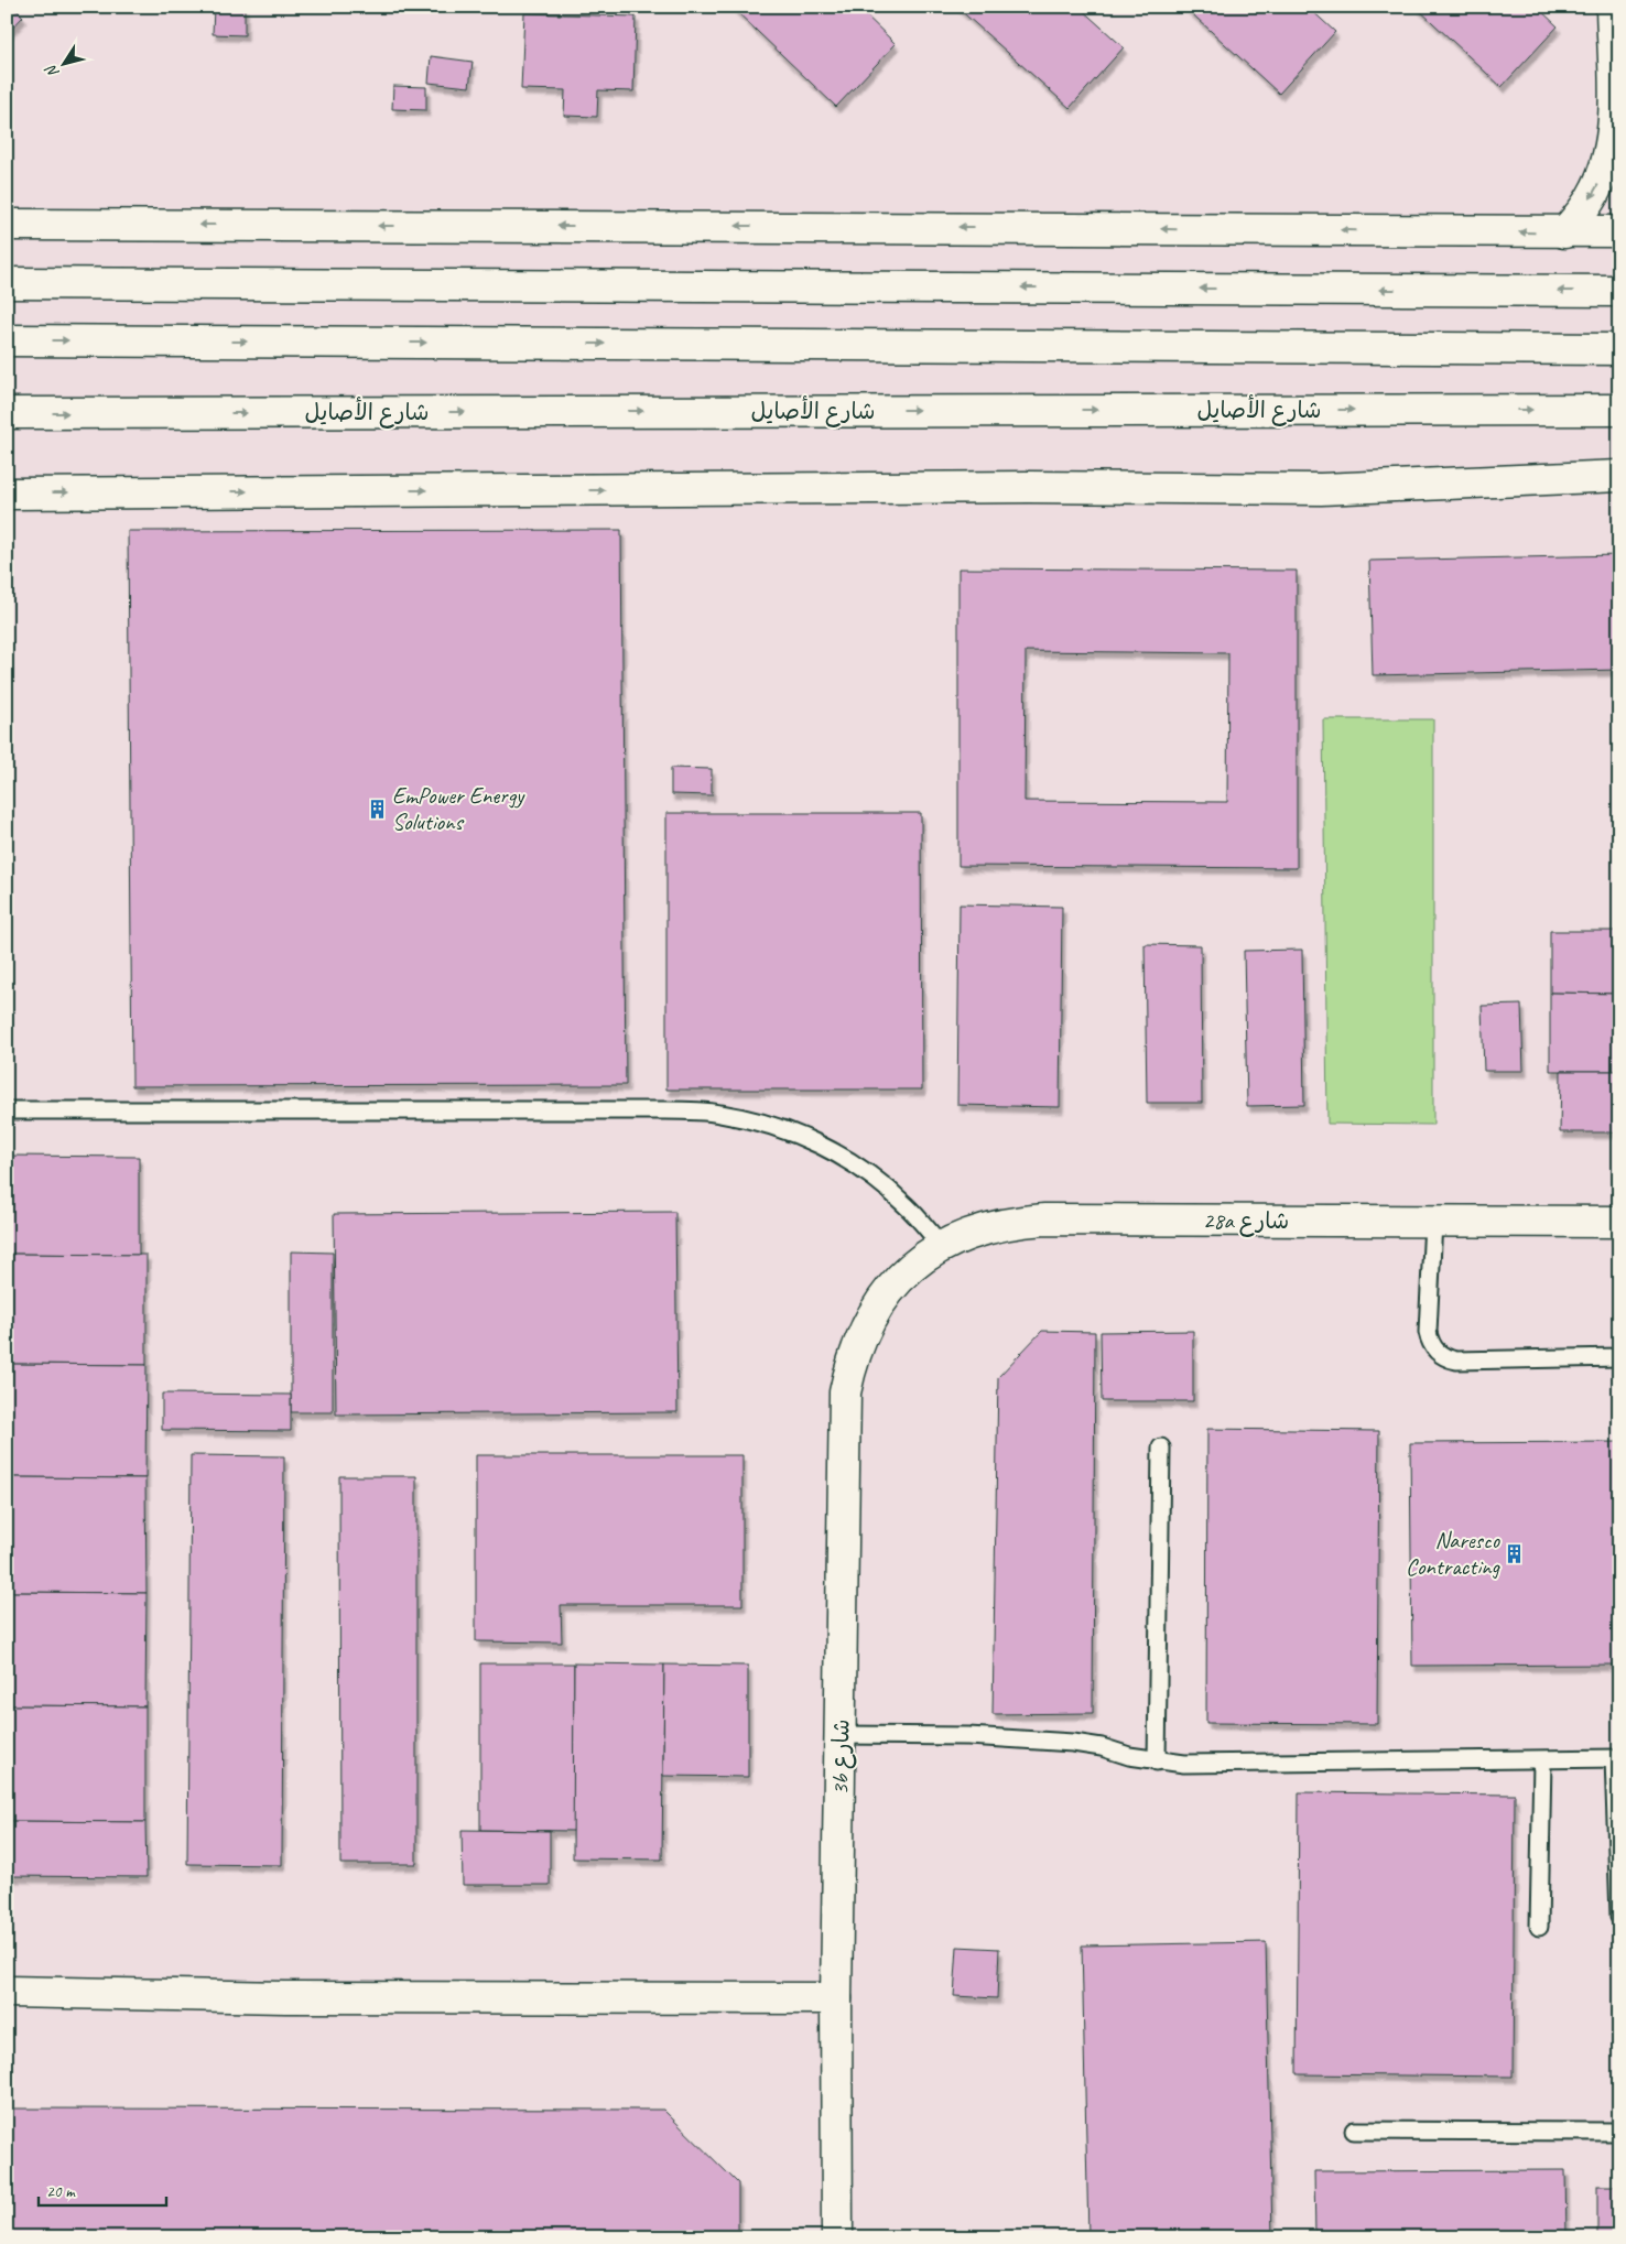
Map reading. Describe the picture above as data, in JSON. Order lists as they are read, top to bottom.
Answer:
{
  "streets": {
    "street": ["شارع الأصايل", "28a شارع", "3b شارع"]
  },
  "crossings": [
    ["28a شارع", "3b شارع"]
  ],
  "places": {
    "building": ["EmPower Energy Solutions", "Naresco Contracting"]
  },
  "scale_bar": "20 m",
  "north": "bottom left"
}
